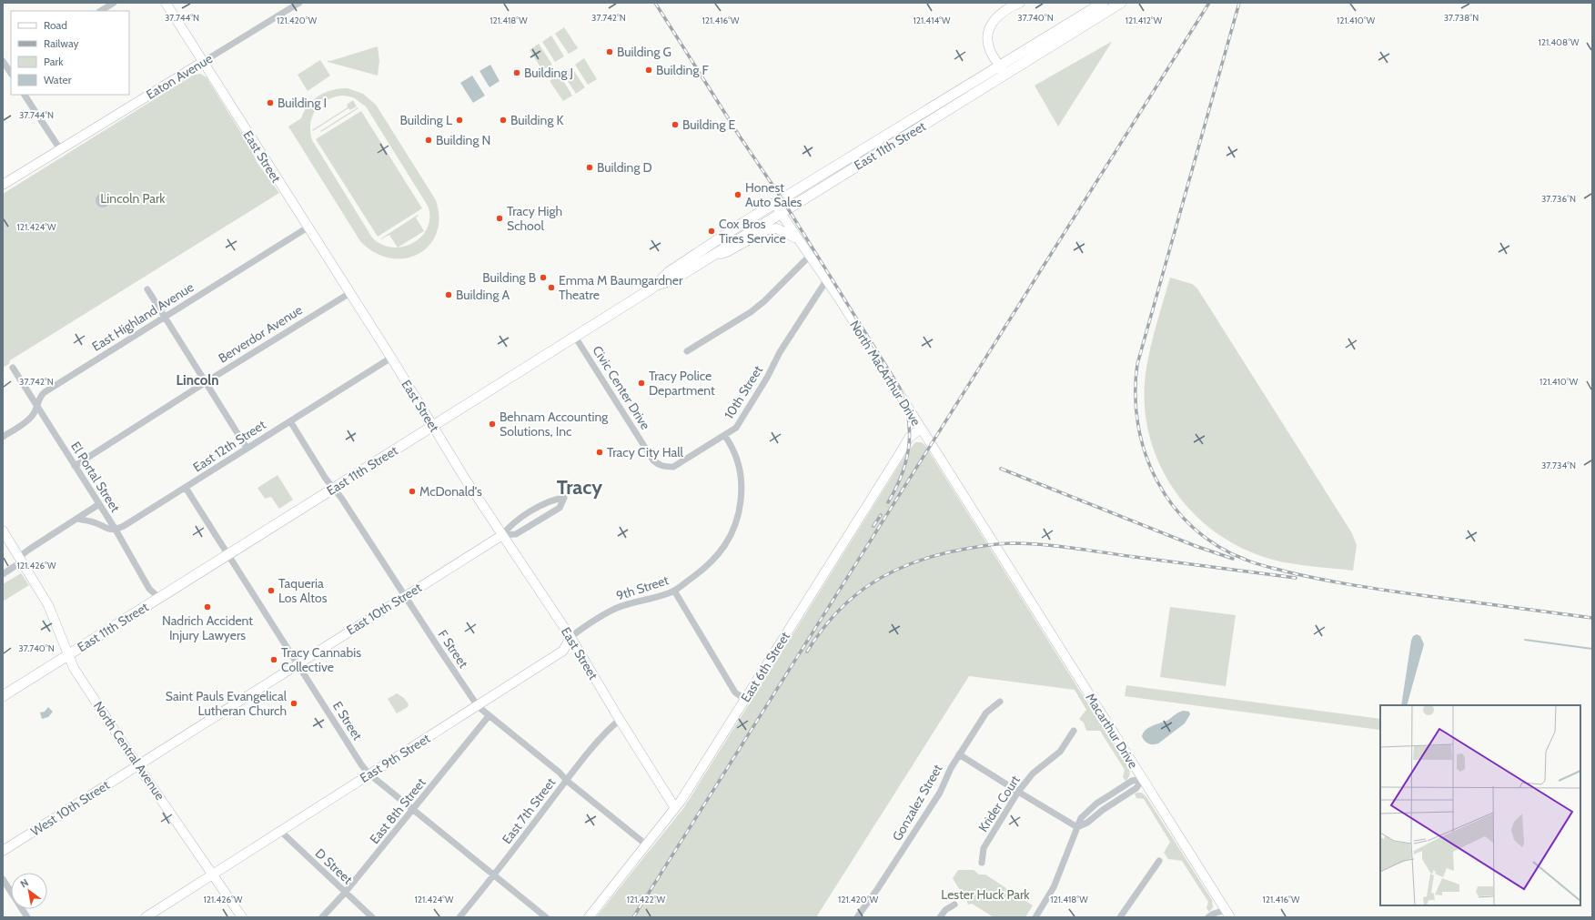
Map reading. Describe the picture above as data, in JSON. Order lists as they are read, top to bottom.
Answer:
{
  "streets": {
    "main road": ["East 11th Street"],
    "street": [
      "Eaton Avenue",
      "East Street",
      "East Highland Avenue",
      "Berverdor Avenue",
      "North MacArthur Drive",
      "Civic Center Drive",
      "10th Street",
      "East 12th Street",
      "El Portal Street",
      "9th Street",
      "East 10th Street",
      "F Street",
      "East 6th Street",
      "E Street",
      "Macarthur Drive",
      "North Central Avenue",
      "East 9th Street",
      "Gonzalez Street",
      "Krider Court",
      "West 10th Street",
      "East 8th Street",
      "East 7th Street",
      "D Street"
    ]
  },
  "crossings": [
    ["Eaton Avenue", "East Street"],
    ["East 11th Street", "East Street"],
    ["East 11th Street", "North MacArthur Drive"],
    ["East 11th Street", "Civic Center Drive"],
    ["East 11th Street", "El Portal Street"],
    ["East 11th Street", "F Street"],
    ["East 11th Street", "E Street"],
    ["East 11th Street", "North Central Avenue"],
    ["East Street", "East Highland Avenue"],
    ["East Street", "Berverdor Avenue"],
    ["East Street", "East 12th Street"],
    ["East Street", "9th Street"],
    ["East Street", "East 10th Street"],
    ["East Street", "East 6th Street"],
    ["East Street", "East 9th Street"],
    ["East Street", "East 7th Street"],
    ["East Highland Avenue", "El Portal Street"],
    ["Berverdor Avenue", "El Portal Street"],
    ["North MacArthur Drive", "10th Street"],
    ["North MacArthur Drive", "East 6th Street"],
    ["North MacArthur Drive", "Macarthur Drive"],
    ["Civic Center Drive", "10th Street"],
    ["10th Street", "9th Street"],
    ["East 12th Street", "El Portal Street"],
    ["East 12th Street", "F Street"],
    ["East 12th Street", "E Street"],
    ["9th Street", "East 9th Street"],
    ["East 10th Street", "F Street"],
    ["East 10th Street", "E Street"],
    ["East 10th Street", "North Central Avenue"],
    ["East 10th Street", "West 10th Street"],
    ["F Street", "East 6th Street"],
    ["F Street", "East 9th Street"],
    ["F Street", "East 8th Street"],
    ["F Street", "East 7th Street"],
    ["E Street", "East 9th Street"],
    ["E Street", "East 8th Street"],
    ["E Street", "East 7th Street"],
    ["North Central Avenue", "East 9th Street"],
    ["North Central Avenue", "West 10th Street"],
    ["East 9th Street", "D Street"],
    ["East 8th Street", "D Street"]
  ],
  "districts": ["Lincoln", "Tracy"],
  "parks": ["Lincoln Park", "Lester Huck Park"],
  "places": [
    "Building G",
    "Building F",
    "Building J",
    "Building I",
    "Building L",
    "Building K",
    "Building E",
    "Building N",
    "Building D",
    "Honest Auto Sales",
    "Tracy High School",
    "Cox Bros Tires Service",
    "Building B",
    "Emma M Baumgardner Theatre",
    "Building A",
    "Tracy Police Department",
    "Behnam Accounting Solutions, Inc",
    "Tracy City Hall",
    "McDonald's",
    "Taqueria Los Altos",
    "Nadrich Accident Injury Lawyers",
    "Tracy Cannabis Collective",
    "Saint Pauls Evangelical Lutheran Church"
  ],
  "legend": [
    "Road",
    "Railway",
    "Park",
    "Water"
  ],
  "north": "top left",
  "coordinates": [
    "37.744°N",
    "37.742°N",
    "37.740°N",
    "37.738°N",
    "121.420°W",
    "121.418°W",
    "121.416°W",
    "121.414°W",
    "121.412°W",
    "121.410°W",
    "121.408°W",
    "37.736°N",
    "121.424°W",
    "37.734°N",
    "121.426°W",
    "121.422°W"
  ]
}
